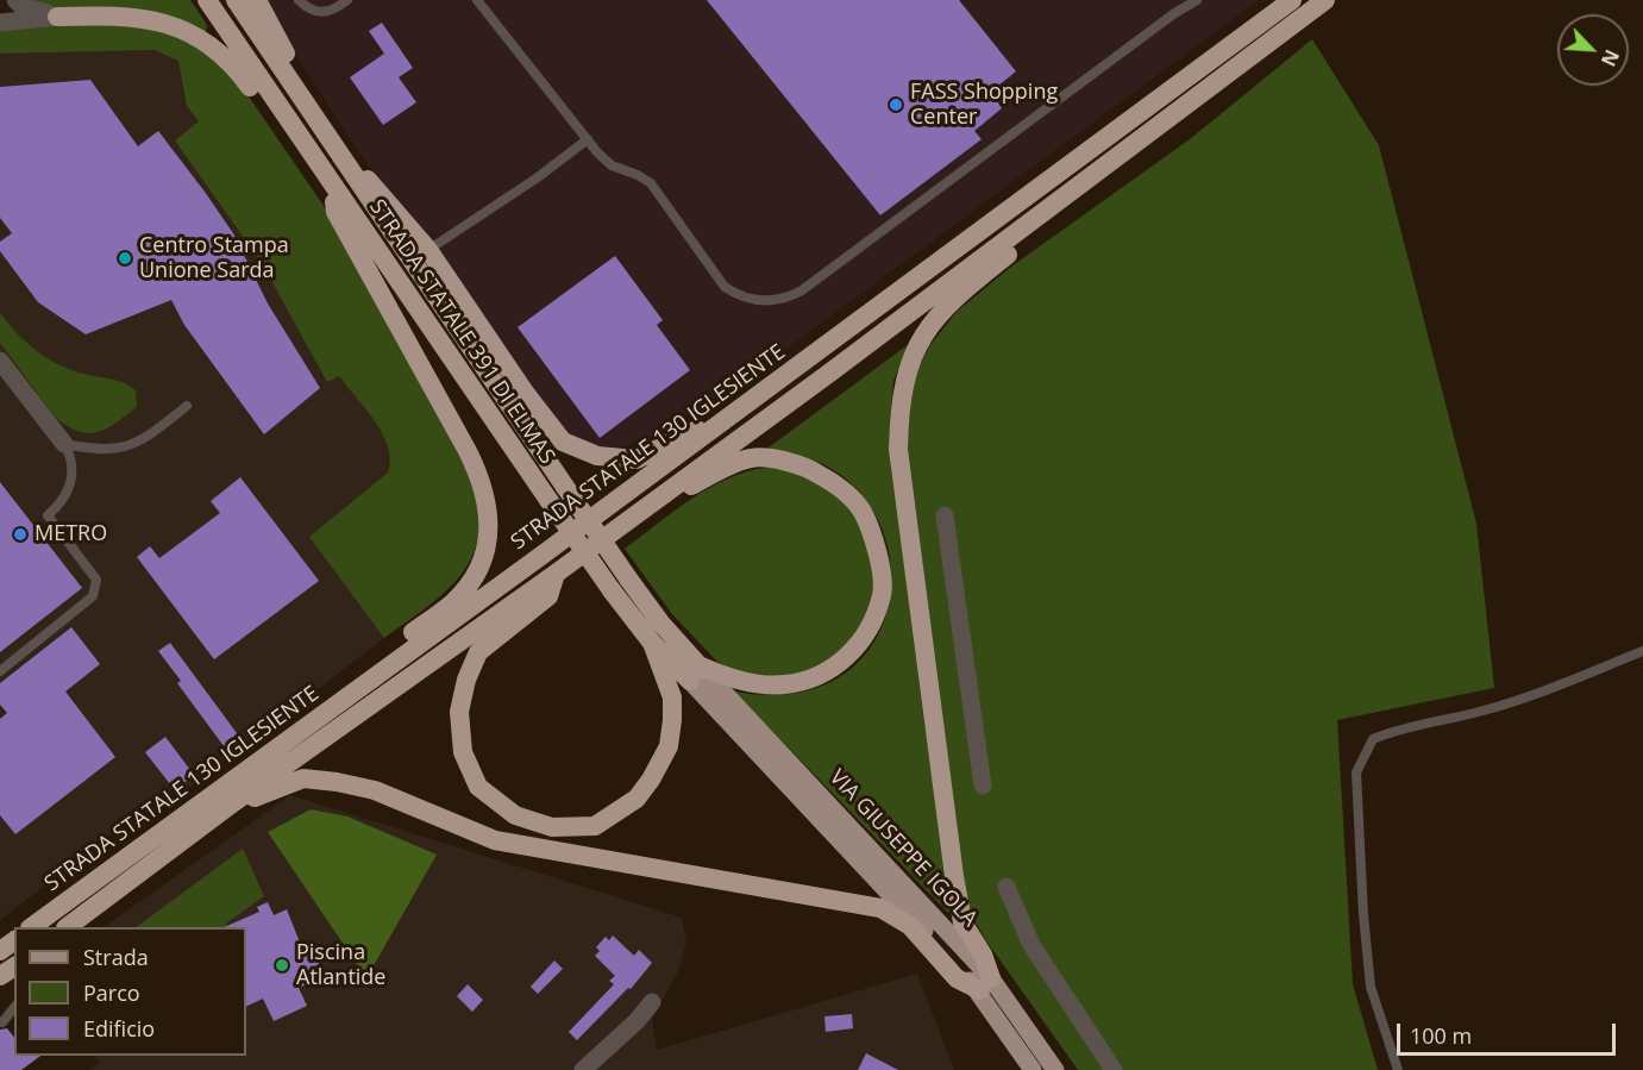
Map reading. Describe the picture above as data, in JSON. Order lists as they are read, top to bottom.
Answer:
{
  "streets": {
    "highway": ["STRADA STATALE 391 DI ELMAS", "STRADA STATALE 130 IGLESIENTE"],
    "main road": ["VIA GIUSEPPE IGOLA"]
  },
  "crossings": [
    ["STRADA STATALE 391 DI ELMAS", "VIA GIUSEPPE IGOLA"]
  ],
  "places": [
    "FASS Shopping Center",
    "Centro Stampa Unione Sarda",
    "METRO",
    "Piscina Atlantide"
  ],
  "legend": ["Strada", "Parco", "Edificio"],
  "scale_bar": "100 m",
  "north": "bottom right"
}
